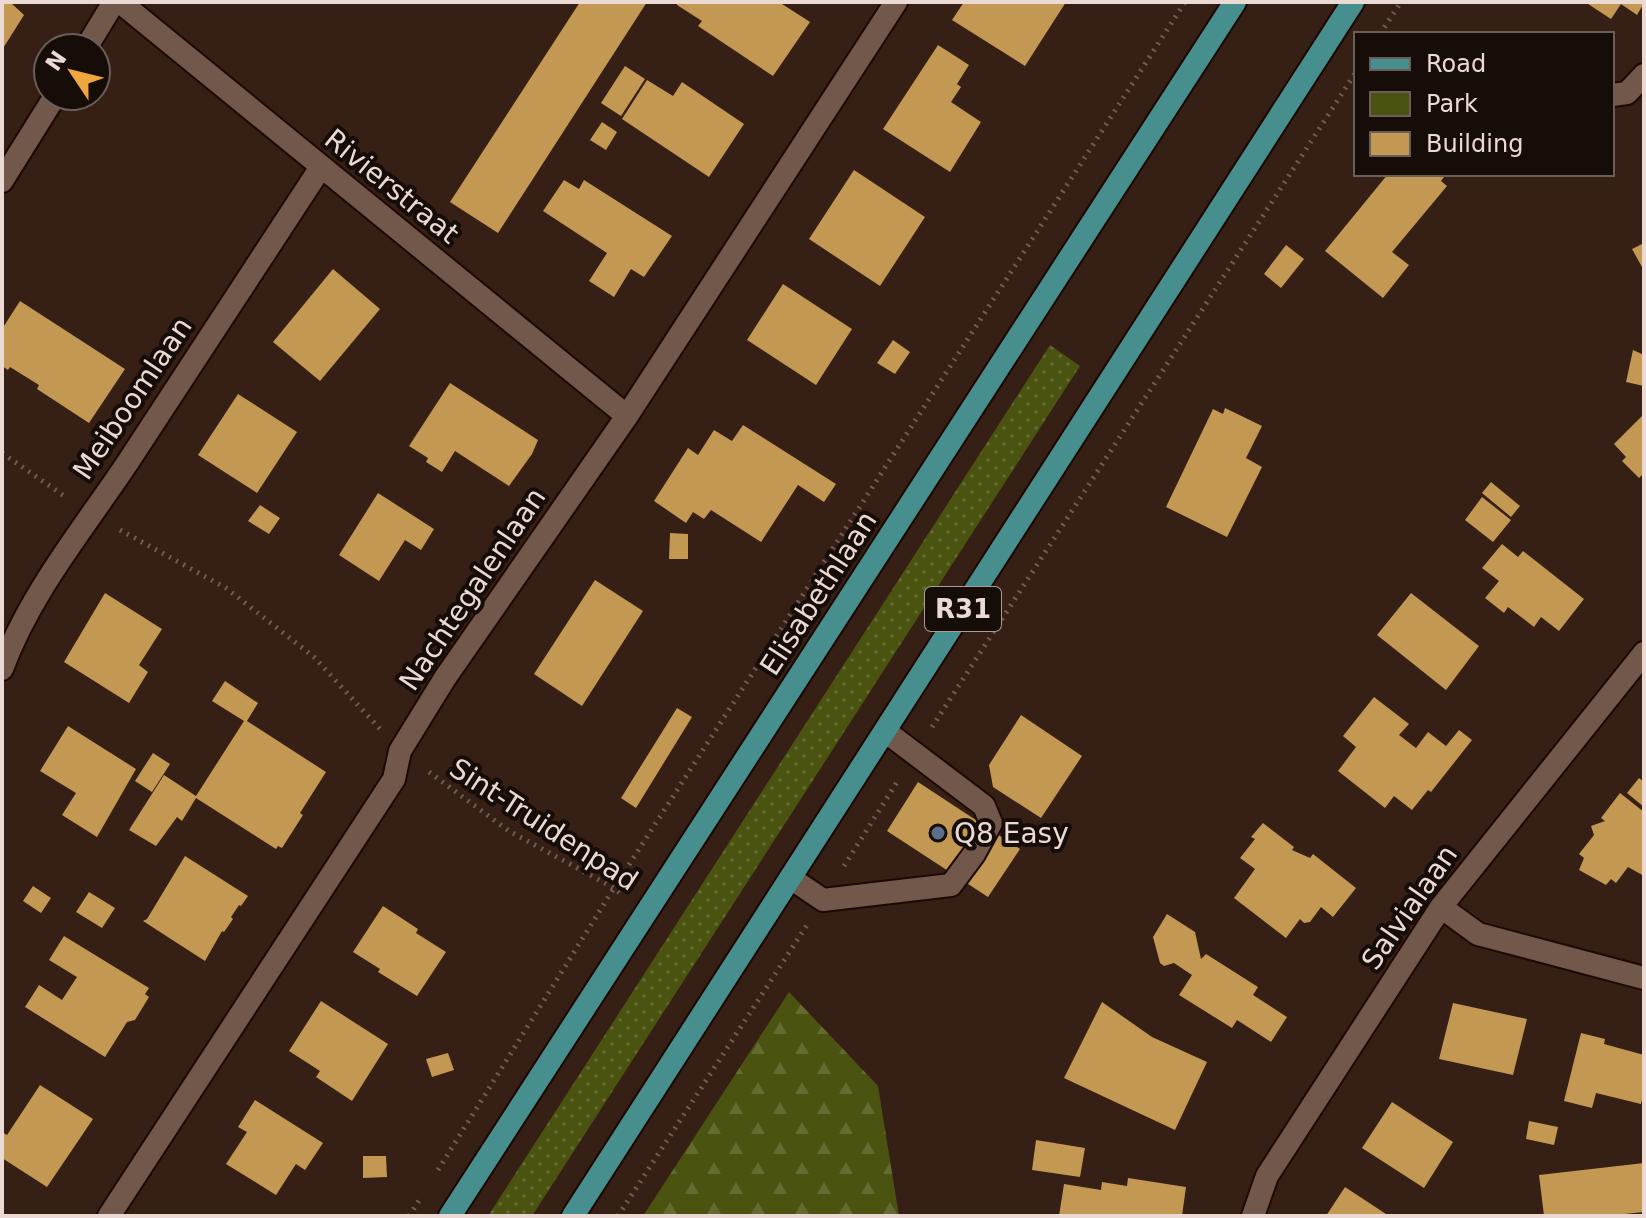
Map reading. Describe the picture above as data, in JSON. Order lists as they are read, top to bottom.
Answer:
{
  "streets": {
    "main road": ["Elisabethlaan", "R31"],
    "street": [
      "Rivierstraat",
      "Meiboomlaan",
      "Nachtegalenlaan",
      "Salvialaan"
    ],
    "path": ["Sint-Truidenpad"]
  },
  "crossings": [
    ["Rivierstraat", "Meiboomlaan"],
    ["Rivierstraat", "Nachtegalenlaan"],
    ["Meiboomlaan", "Sint-Truidenpad"],
    ["Nachtegalenlaan", "Sint-Truidenpad"],
    ["Elisabethlaan", "Sint-Truidenpad"]
  ],
  "places": ["Q8 Easy"],
  "legend": ["Road", "Park", "Building"],
  "north": "top left"
}
